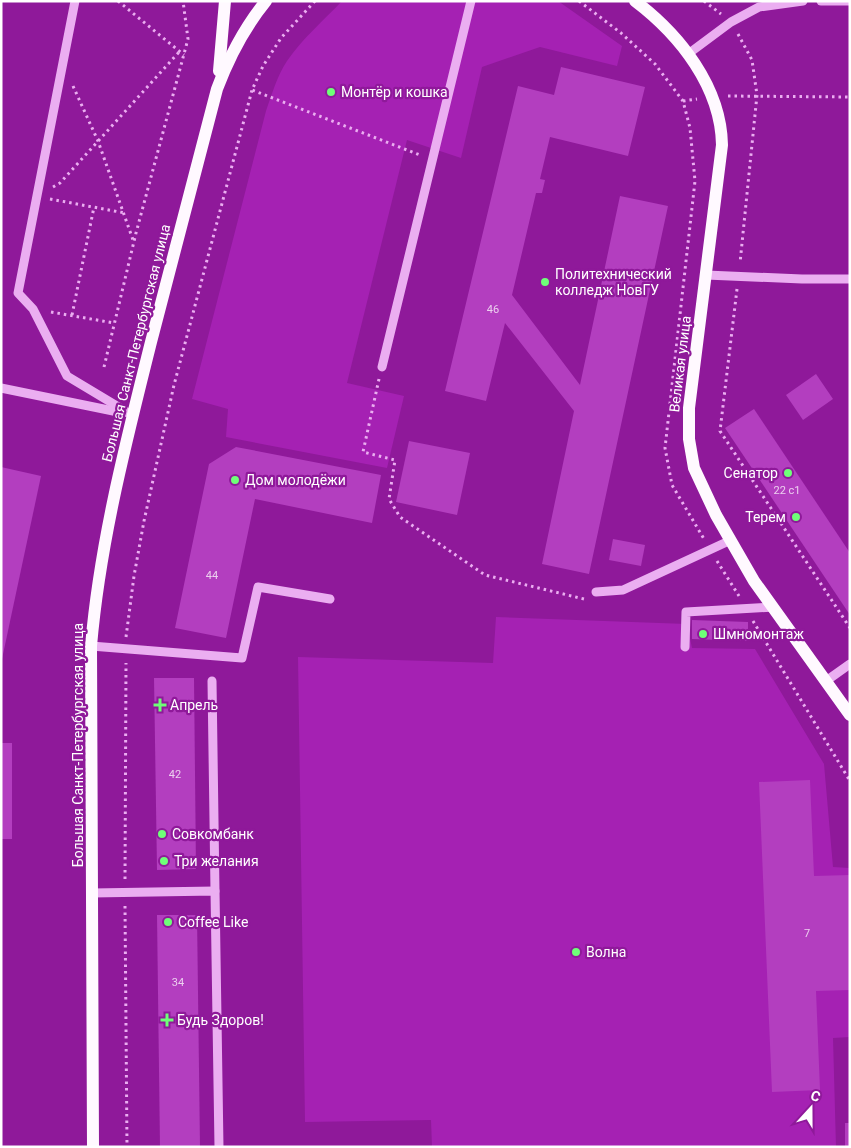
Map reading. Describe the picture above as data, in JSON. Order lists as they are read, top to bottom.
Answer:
{
  "streets": {
    "main road": ["Большая Санкт-Петербургская улица", "Великая улица"]
  },
  "places": {
    "other": [
      "Монтёр и кошка",
      "Политехнический колледж НовГУ",
      "Сенатор",
      "Дом молодёжи",
      "Терем",
      "Шмномонтаж",
      "Совкомбанк",
      "Три желания",
      "Coffee Like",
      "Волна"
    ],
    "health": ["Апрель", "Будь Здоров!"]
  },
  "house_numbers": [
    "46",
    "22 с1",
    "44",
    "42",
    "7",
    "34"
  ],
  "north": "top"
}
